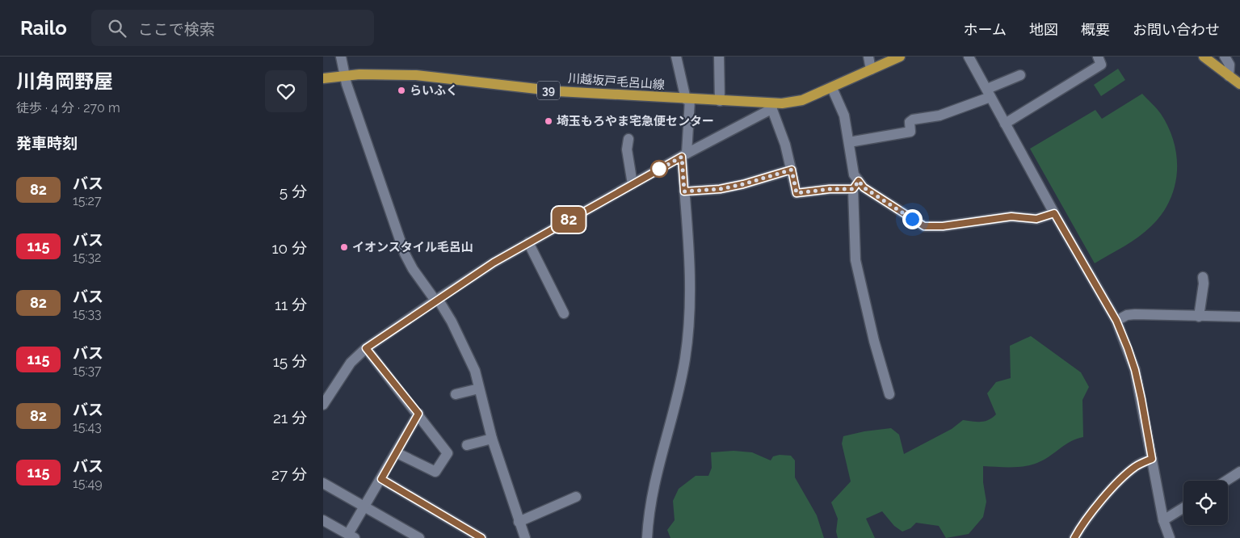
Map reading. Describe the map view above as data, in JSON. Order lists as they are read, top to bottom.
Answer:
{
  "streets": {
    "main road": ["川越坂戸毛呂山線", "39"]
  },
  "places": ["らいふく", "埼玉もろやま宅急便センター", "イオンスタイル毛呂山"],
  "lines": ["bus line 82"],
  "page": {
    "header": "Railo",
    "search": "ここで検索",
    "nav": [
      "ホーム",
      "地図",
      "概要",
      "お問い合わせ"
    ],
    "heading": [
      ["川角岡野屋", "徒歩 · 4 分 · 270 m"],
      "発車時刻"
    ],
    "on_map": "82",
    "list": [
      {
        "mark": "82",
        "name": "バス",
        "note": "15:27",
        "value": "5 分"
      },
      {
        "mark": "115",
        "name": "バス",
        "note": "15:32",
        "value": "10 分"
      },
      {
        "mark": "82",
        "name": "バス",
        "note": "15:33",
        "value": "11 分"
      },
      {
        "mark": "115",
        "name": "バス",
        "note": "15:37",
        "value": "15 分"
      },
      {
        "mark": "82",
        "name": "バス",
        "note": "15:43",
        "value": "21 分"
      },
      {
        "mark": "115",
        "name": "バス",
        "note": "15:49",
        "value": "27 分"
      }
    ]
  }
}
